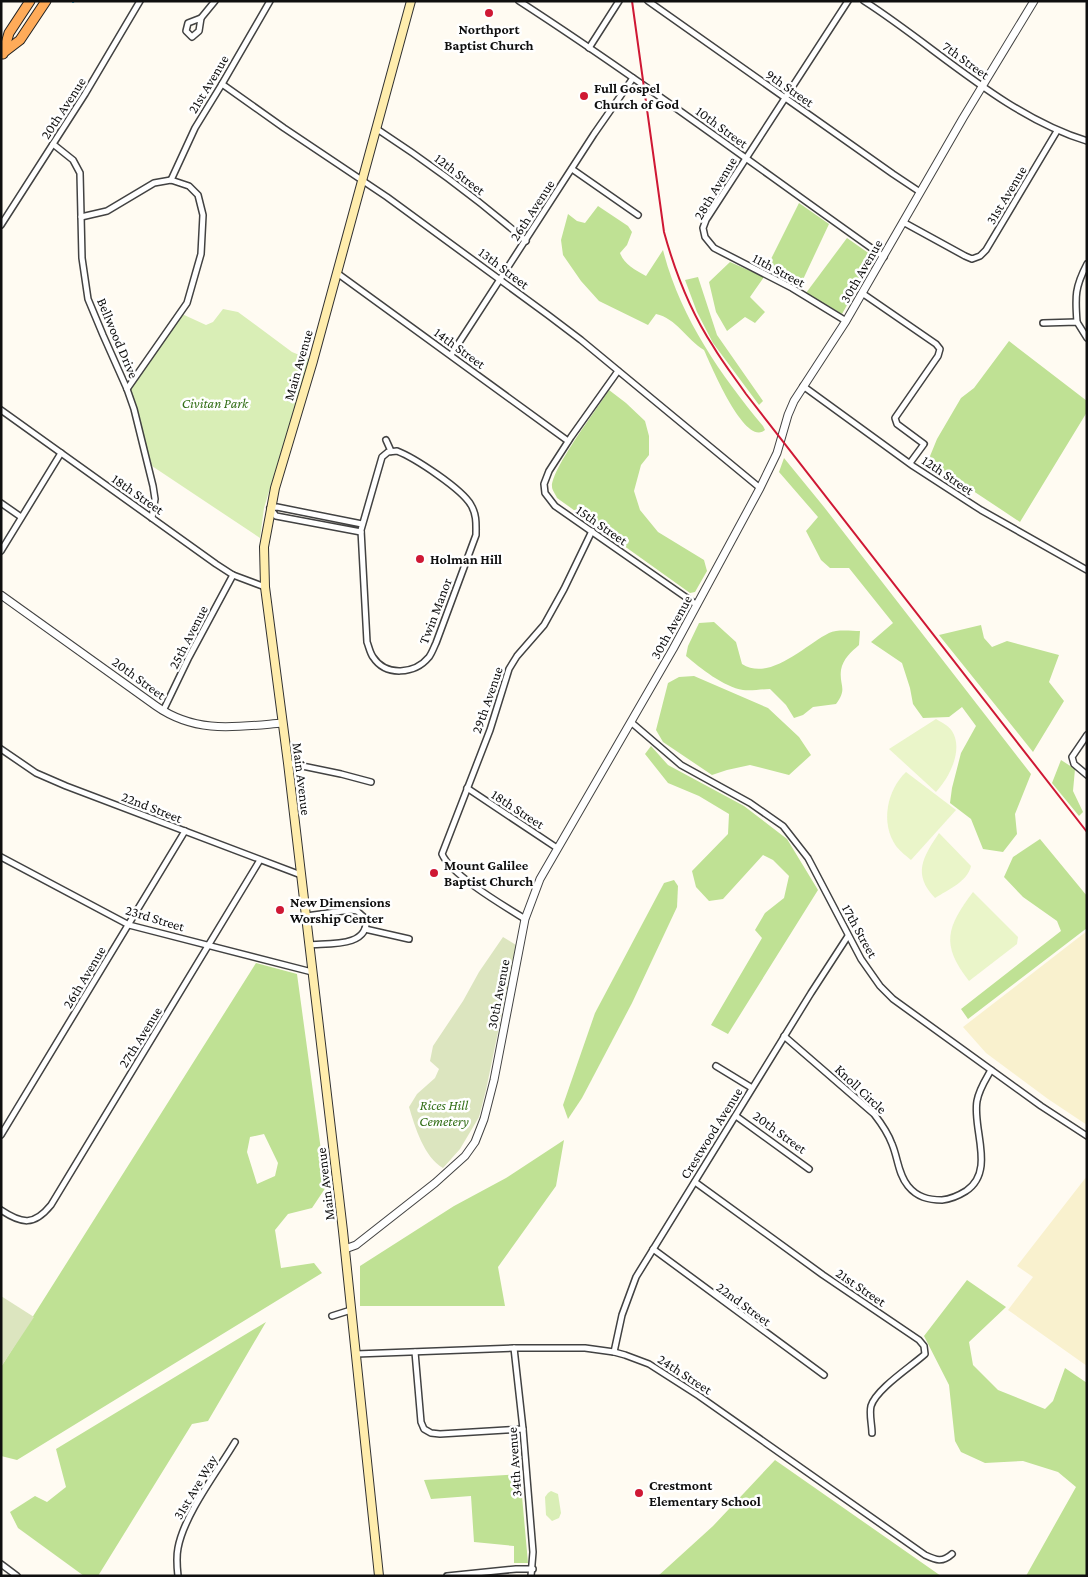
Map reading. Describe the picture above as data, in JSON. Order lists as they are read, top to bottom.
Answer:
{
  "streets": {
    "main road": ["Main Avenue"],
    "street": [
      "7th Street",
      "21st Avenue",
      "9th Street",
      "20th Avenue",
      "10th Street",
      "12th Street",
      "28th Avenue",
      "31st Avenue",
      "26th Avenue",
      "13th Street",
      "11th Street",
      "30th Avenue",
      "Bellwood Drive",
      "14th Street",
      "18th Street",
      "15th Street",
      "Twin Manor",
      "25th Avenue",
      "20th Street",
      "29th Avenue",
      "22nd Street",
      "23rd Street",
      "17th Street",
      "27th Avenue",
      "Knoll Circle",
      "Crestwood Avenue",
      "21st Street",
      "24th Street",
      "34th Avenue",
      "31st Ave Way"
    ]
  },
  "crossings": [
    ["7th Street", "31st Avenue"],
    ["7th Street", "30th Avenue"],
    ["21st Avenue", "13th Street"],
    ["9th Street", "28th Avenue"],
    ["9th Street", "30th Avenue"],
    ["20th Avenue", "Bellwood Drive"],
    ["10th Street", "28th Avenue"],
    ["10th Street", "26th Avenue"],
    ["10th Street", "30th Avenue"],
    ["12th Street", "26th Avenue"],
    ["12th Street", "30th Avenue"],
    ["12th Street", "Main Avenue"],
    ["28th Avenue", "11th Street"],
    ["31st Avenue", "30th Avenue"],
    ["26th Avenue", "13th Street"],
    ["26th Avenue", "14th Street"],
    ["26th Avenue", "22nd Street"],
    ["26th Avenue", "23rd Street"],
    ["13th Street", "30th Avenue"],
    ["13th Street", "Main Avenue"],
    ["11th Street", "30th Avenue"],
    ["30th Avenue", "Main Avenue"],
    ["30th Avenue", "18th Street"],
    ["30th Avenue", "15th Street"],
    ["30th Avenue", "29th Avenue"],
    ["30th Avenue", "17th Street"],
    ["Bellwood Drive", "18th Street"],
    ["14th Street", "Main Avenue"],
    ["14th Street", "15th Street"],
    ["Main Avenue", "18th Street"],
    ["Main Avenue", "20th Street"],
    ["Main Avenue", "22nd Street"],
    ["Main Avenue", "23rd Street"],
    ["Main Avenue", "24th Street"],
    ["18th Street", "25th Avenue"],
    ["18th Street", "29th Avenue"],
    ["15th Street", "29th Avenue"],
    ["25th Avenue", "20th Street"],
    ["20th Street", "Crestwood Avenue"],
    ["22nd Street", "27th Avenue"],
    ["22nd Street", "Crestwood Avenue"],
    ["23rd Street", "27th Avenue"],
    ["17th Street", "Knoll Circle"],
    ["17th Street", "Crestwood Avenue"],
    ["Knoll Circle", "Crestwood Avenue"],
    ["Crestwood Avenue", "21st Street"],
    ["Crestwood Avenue", "24th Street"],
    ["24th Street", "34th Avenue"]
  ],
  "parks": ["Civitan Park", "Rices Hill Cemetery"],
  "places": [
    "Northport Baptist Church",
    "Full Gospel Church of God",
    "Holman Hill",
    "Mount Galilee Baptist Church",
    "New Dimensions Worship Center",
    "Crestmont Elementary School"
  ]
}
